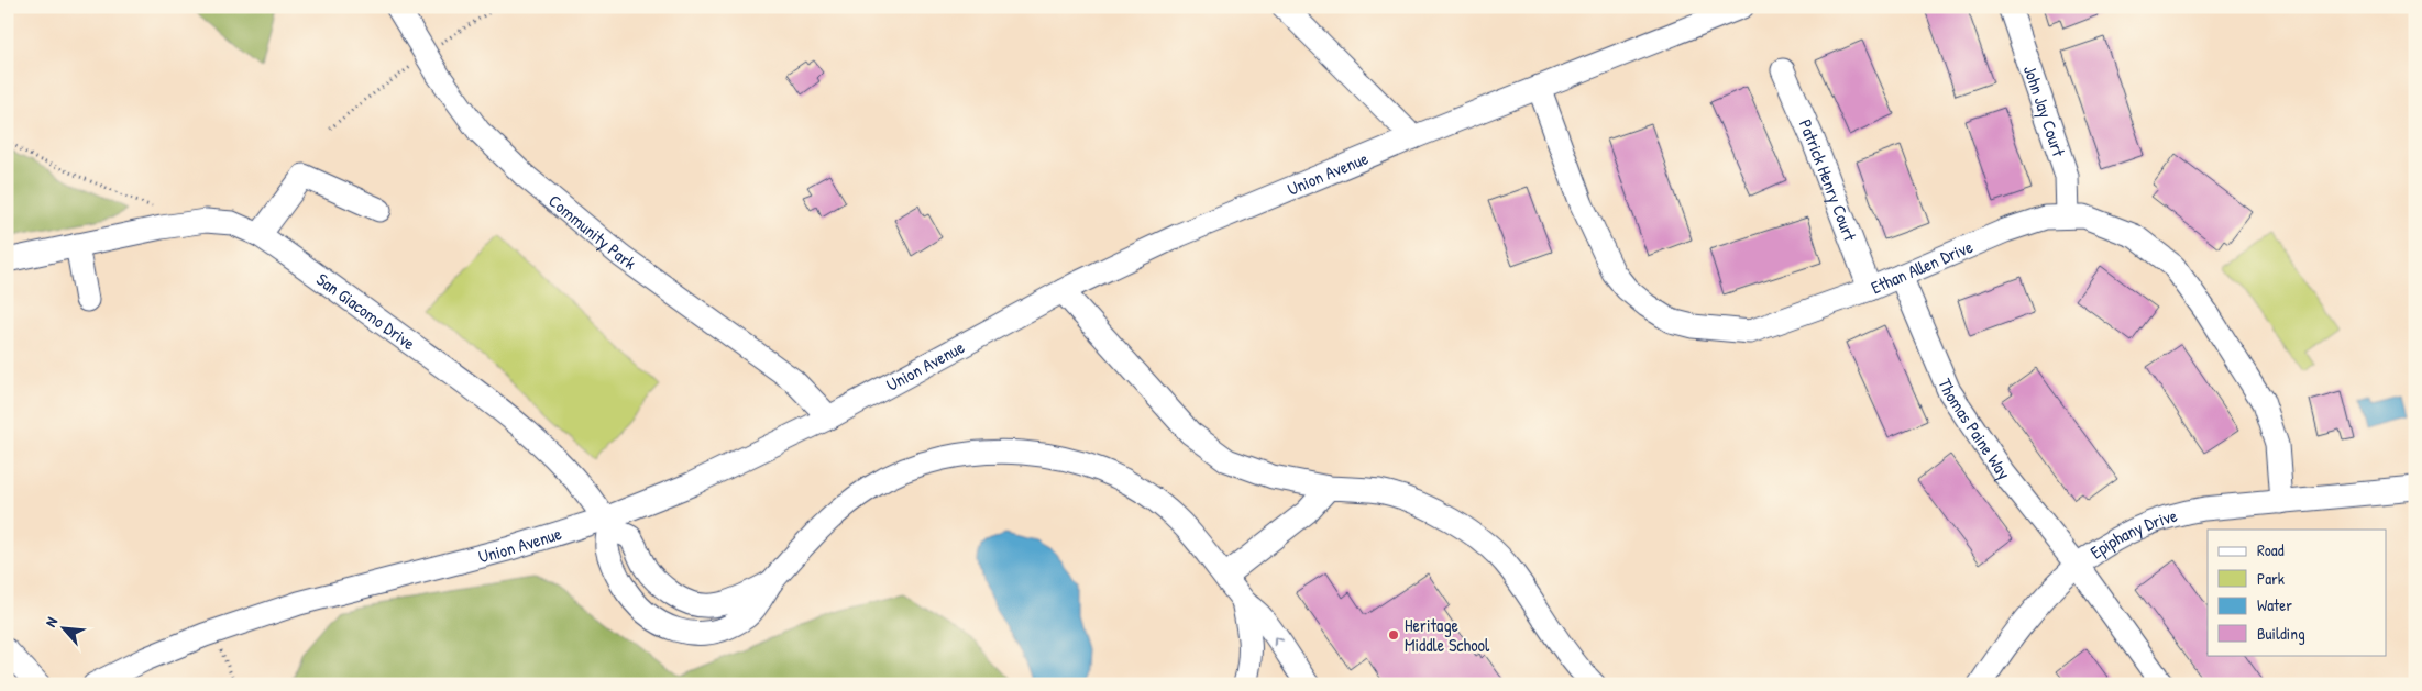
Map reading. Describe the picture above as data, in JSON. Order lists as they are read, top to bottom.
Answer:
{
  "streets": {
    "street": [
      "John Jay Court",
      "Union Avenue",
      "Patrick Henry Court",
      "Community Park",
      "Ethan Allen Drive",
      "San Giacomo Drive",
      "Thomas Paine Way",
      "Epiphany Drive"
    ]
  },
  "crossings": [
    ["John Jay Court", "Ethan Allen Drive"],
    ["Union Avenue", "Community Park"],
    ["Union Avenue", "Ethan Allen Drive"],
    ["Union Avenue", "San Giacomo Drive"],
    ["Patrick Henry Court", "Ethan Allen Drive"],
    ["Ethan Allen Drive", "Thomas Paine Way"],
    ["Ethan Allen Drive", "Epiphany Drive"],
    ["Thomas Paine Way", "Epiphany Drive"]
  ],
  "places": ["Heritage Middle School"],
  "legend": [
    "Road",
    "Park",
    "Water",
    "Building"
  ],
  "north": "top left"
}
